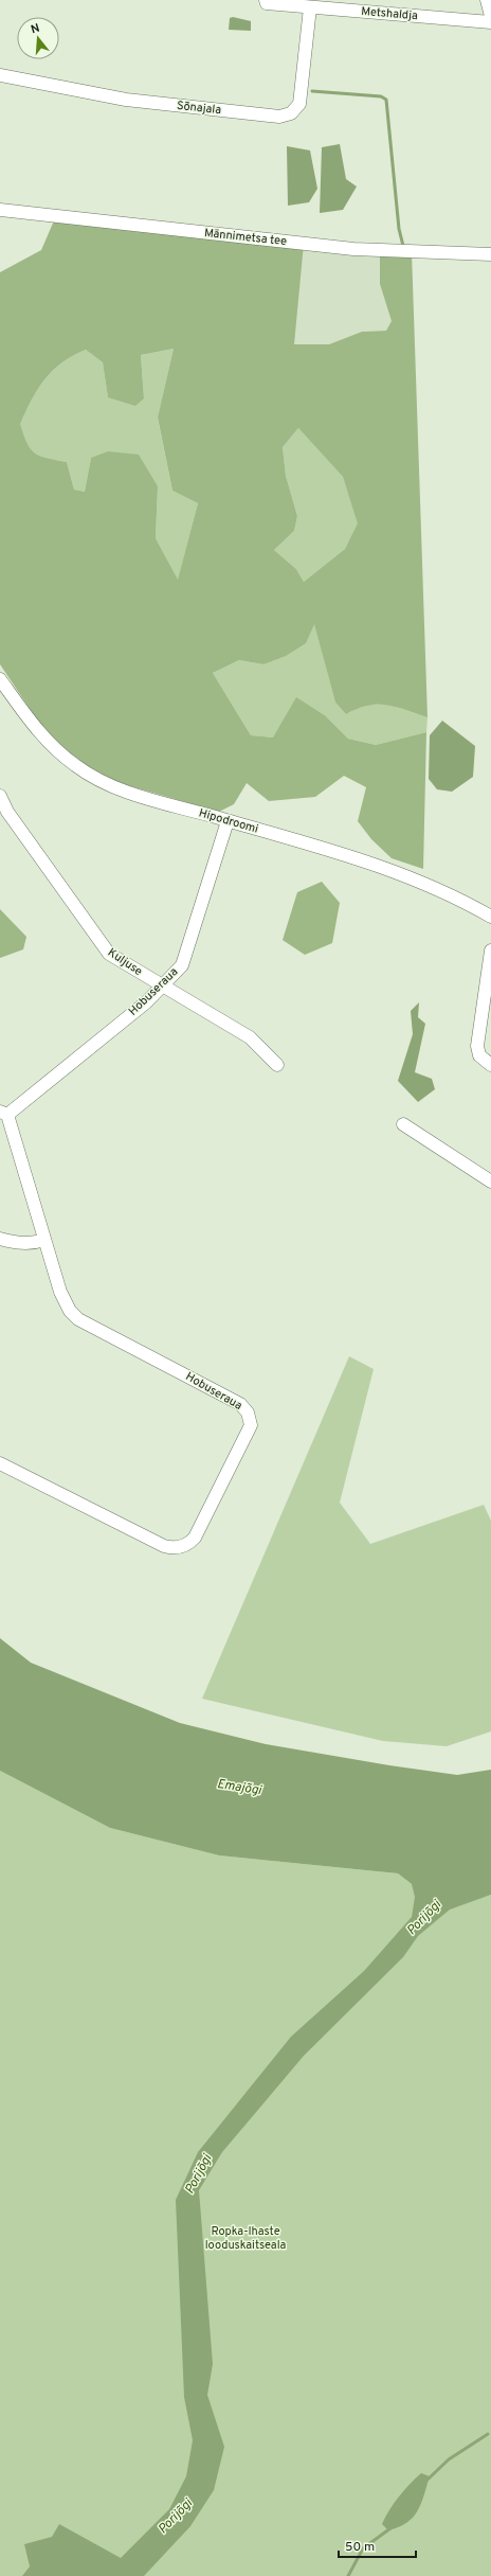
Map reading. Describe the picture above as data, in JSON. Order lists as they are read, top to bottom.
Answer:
{
  "streets": {
    "street": [
      "Metshaldja",
      "Sõnajala",
      "Männimetsa tee",
      "Hipodroomi",
      "Kuljuse",
      "Hobuseraua"
    ]
  },
  "crossings": [
    ["Metshaldja", "Sõnajala"],
    ["Hipodroomi", "Hobuseraua"],
    ["Kuljuse", "Hobuseraua"]
  ],
  "water": ["Emajõgi", "Porijõgi"],
  "parks": ["Ropka-Ihaste looduskaitseala"],
  "scale_bar": "50 m",
  "north": "top"
}
